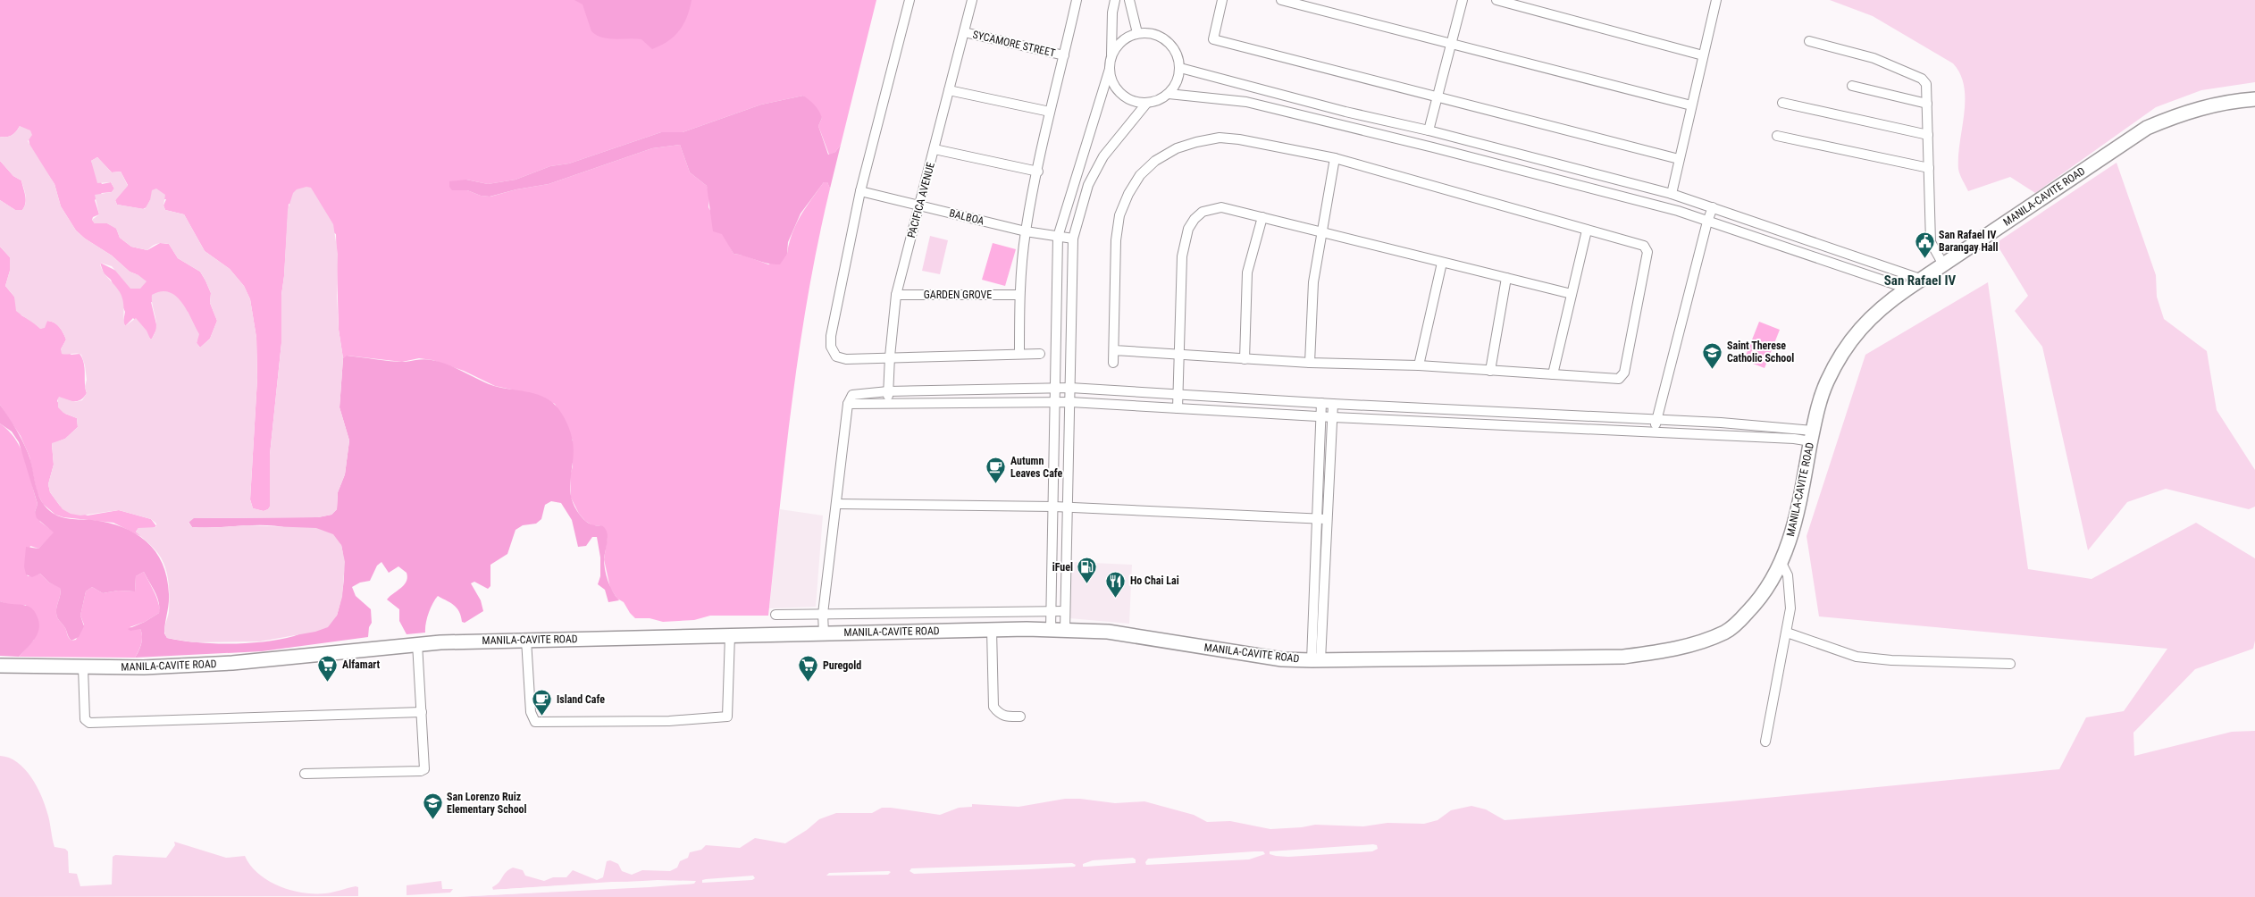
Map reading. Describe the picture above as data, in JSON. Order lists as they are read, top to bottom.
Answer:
{
  "streets": {
    "main road": ["MANILA-CAVITE ROAD"],
    "street": [
      "SYCAMORE STREET",
      "PACIFICA AVENUE",
      "BALBOA",
      "GARDEN GROVE"
    ]
  },
  "crossings": [
    ["SYCAMORE STREET", "PACIFICA AVENUE"],
    ["PACIFICA AVENUE", "BALBOA"],
    ["PACIFICA AVENUE", "GARDEN GROVE"]
  ],
  "districts": ["San Rafael IV"],
  "places": {
    "public building": ["San Rafael IV Barangay Hall"],
    "school or university": ["Saint Therese Catholic School", "San Lorenzo Ruiz Elementary School"],
    "cafe": ["Autumn Leaves Cafe", "Island Cafe"],
    "fuel station": ["iFuel"],
    "restaurant": ["Ho Chai Lai"],
    "supermarket": ["Alfamart", "Puregold"]
  }
}
